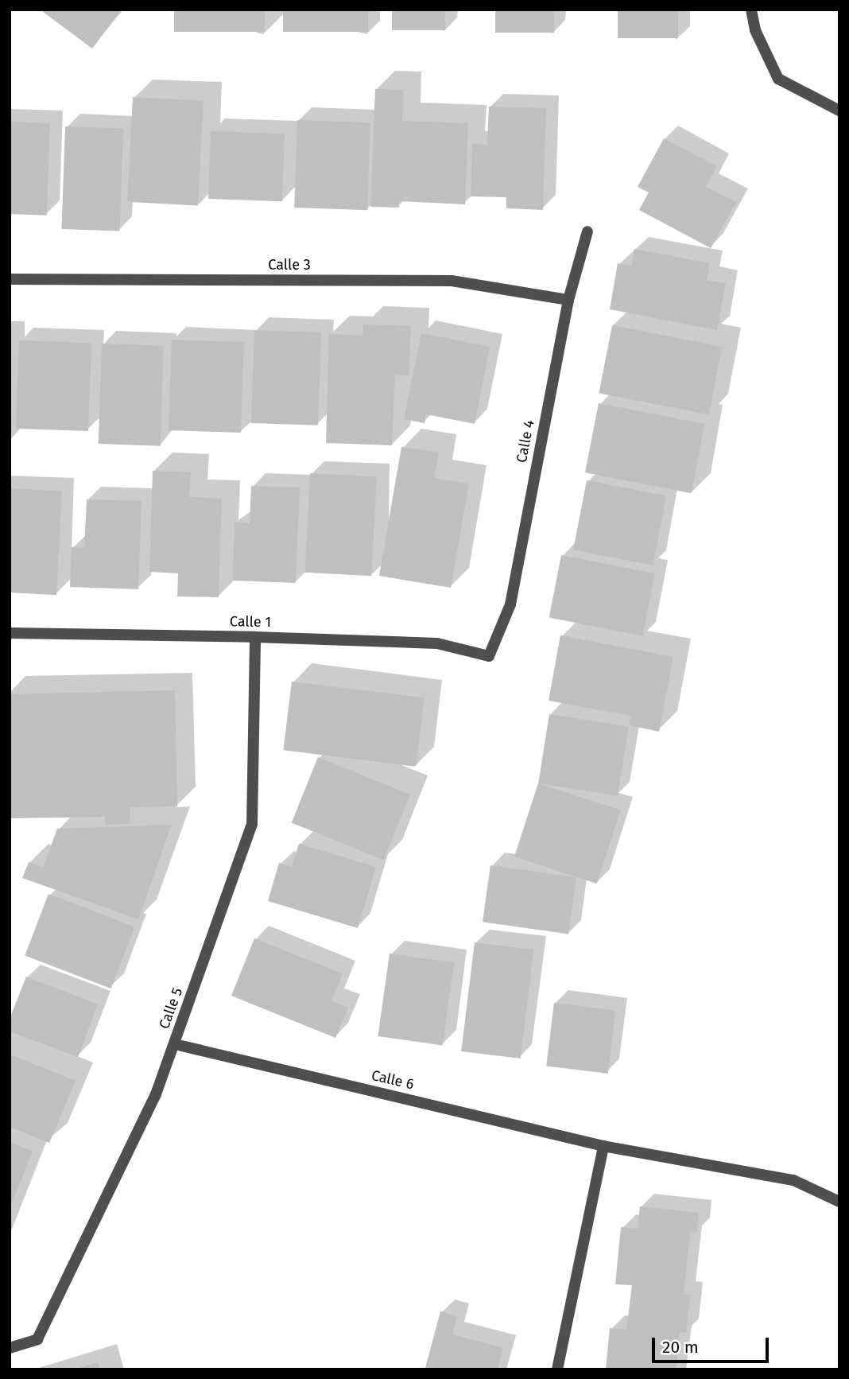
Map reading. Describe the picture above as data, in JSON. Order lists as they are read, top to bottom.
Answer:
{
  "streets": {
    "street": [
      "Calle 3",
      "Calle 4",
      "Calle 1",
      "Calle 5",
      "Calle 6"
    ]
  },
  "crossings": [
    ["Calle 3", "Calle 4"],
    ["Calle 4", "Calle 1"],
    ["Calle 1", "Calle 5"],
    ["Calle 5", "Calle 6"]
  ],
  "scale_bar": "20 m"
}
